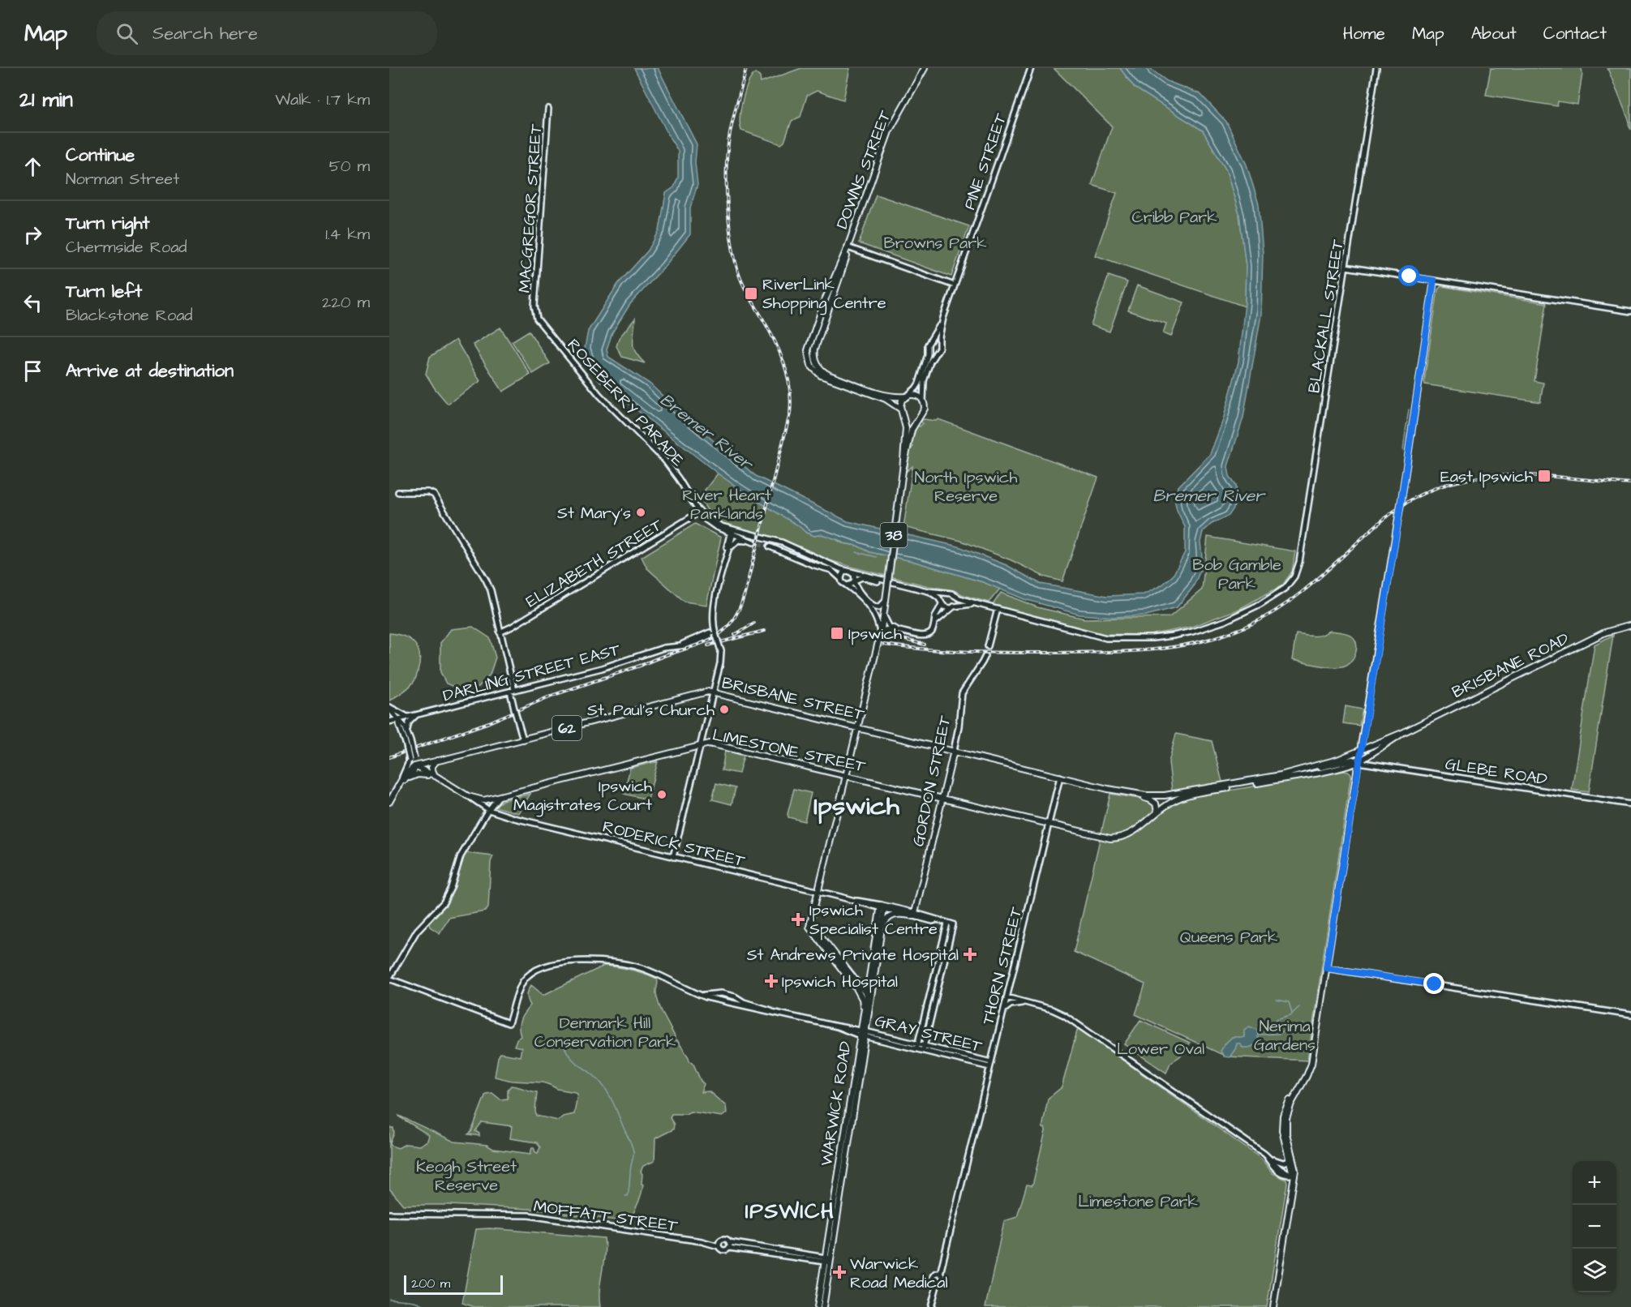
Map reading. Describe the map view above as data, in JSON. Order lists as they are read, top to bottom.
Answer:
{
  "streets": {
    "main road": [
      "DOWNS STREET",
      "38",
      "BRISBANE ROAD",
      "BRISBANE STREET",
      "62",
      "LIMESTONE STREET",
      "GORDON STREET",
      "RODERICK STREET",
      "WARWICK ROAD"
    ],
    "street": [
      "PINE STREET",
      "MACGREGOR STREET",
      "BLACKALL STREET",
      "ROSEBERRY PARADE",
      "ELIZABETH STREET",
      "DARLING STREET EAST",
      "GLEBE ROAD",
      "THORN STREET",
      "GRAY STREET",
      "MOFFATT STREET"
    ]
  },
  "crossings": [
    ["MACGREGOR STREET", "ROSEBERRY PARADE"],
    ["ROSEBERRY PARADE", "ELIZABETH STREET"],
    ["38", "BRISBANE STREET"],
    ["BRISBANE ROAD", "LIMESTONE STREET"],
    ["BRISBANE ROAD", "GLEBE ROAD"],
    ["BRISBANE STREET", "GORDON STREET"],
    ["BRISBANE STREET", "THORN STREET"],
    ["LIMESTONE STREET", "GLEBE ROAD"],
    ["LIMESTONE STREET", "GORDON STREET"],
    ["LIMESTONE STREET", "RODERICK STREET"],
    ["LIMESTONE STREET", "THORN STREET"],
    ["GORDON STREET", "RODERICK STREET"],
    ["RODERICK STREET", "WARWICK ROAD"],
    ["THORN STREET", "GRAY STREET"],
    ["GRAY STREET", "WARWICK ROAD"]
  ],
  "districts": ["Ipswich", "IPSWICH"],
  "water": ["Bremer River"],
  "parks": [
    "Cribb Park",
    "Browns Park",
    "North Ipswich Reserve",
    "River Heart Parklands",
    "Bob Gamble Park",
    "Queens Park",
    "Denmark Hill Conservation Park",
    "Nerima Gardens",
    "Lower Oval",
    "Keogh Street Reserve",
    "Limestone Park"
  ],
  "places": {
    "transit": ["RiverLink Shopping Centre", "East Ipswich", "Ipswich"],
    "other": ["St Mary's", "St. Paul's Church", "Ipswich Magistrates Court"],
    "health": [
      "Ipswich Specialist Centre",
      "St Andrews Private Hospital",
      "Ipswich Hospital",
      "Warwick Road Medical"
    ]
  },
  "scale_bar": "200 m",
  "page": {
    "header": "Map",
    "search": "Search here",
    "nav": [
      "Home",
      "Map",
      "About",
      "Contact"
    ],
    "heading": ["21 min", "Walk · 1.7 km"],
    "list": [
      ["Continue", "Norman Street", "50 m"],
      ["Turn right", "Chermside Road", "1.4 km"],
      ["Turn left", "Blackstone Road", "220 m"],
      "Arrive at destination"
    ],
    "map_buttons": ["+", "−"],
    "scale": "200 m"
  }
}
